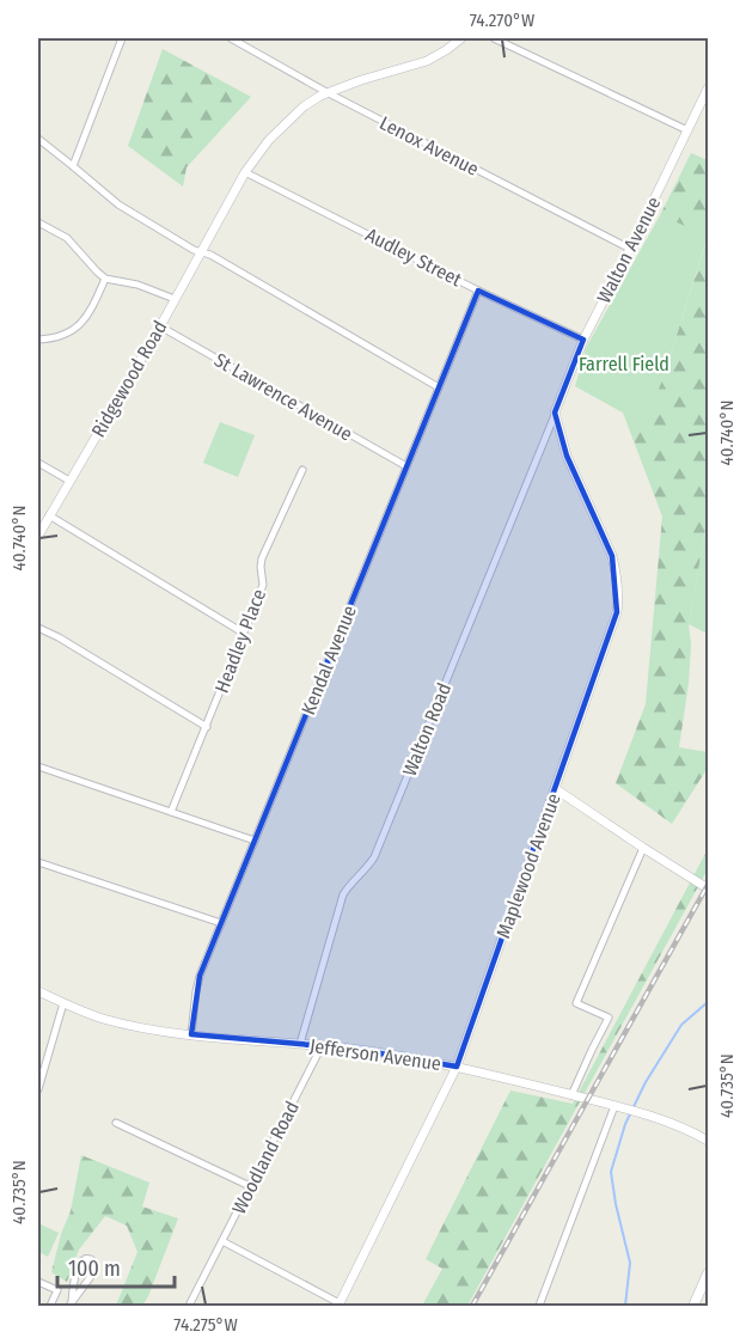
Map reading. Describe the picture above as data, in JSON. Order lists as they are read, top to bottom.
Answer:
{
  "streets": {
    "street": [
      "Lenox Avenue",
      "Walton Avenue",
      "Audley Street",
      "Ridgewood Road",
      "St Lawrence Avenue",
      "Headley Place",
      "Kendal Avenue",
      "Walton Road",
      "Maplewood Avenue",
      "Jefferson Avenue",
      "Woodland Road"
    ]
  },
  "crossings": [
    ["Lenox Avenue", "Walton Avenue"],
    ["Lenox Avenue", "Ridgewood Road"],
    ["Walton Avenue", "Audley Street"],
    ["Walton Avenue", "Walton Road"],
    ["Walton Avenue", "Maplewood Avenue"],
    ["Audley Street", "Ridgewood Road"],
    ["Audley Street", "Kendal Avenue"],
    ["Ridgewood Road", "St Lawrence Avenue"],
    ["St Lawrence Avenue", "Kendal Avenue"],
    ["Kendal Avenue", "Jefferson Avenue"],
    ["Walton Road", "Maplewood Avenue"],
    ["Walton Road", "Jefferson Avenue"],
    ["Maplewood Avenue", "Jefferson Avenue"],
    ["Jefferson Avenue", "Woodland Road"]
  ],
  "parks": ["Farrell Field"],
  "scale_bar": "100 m",
  "coordinates": [
    "74.270°W",
    "40.740°N",
    "40.735°N",
    "74.275°W"
  ]
}
